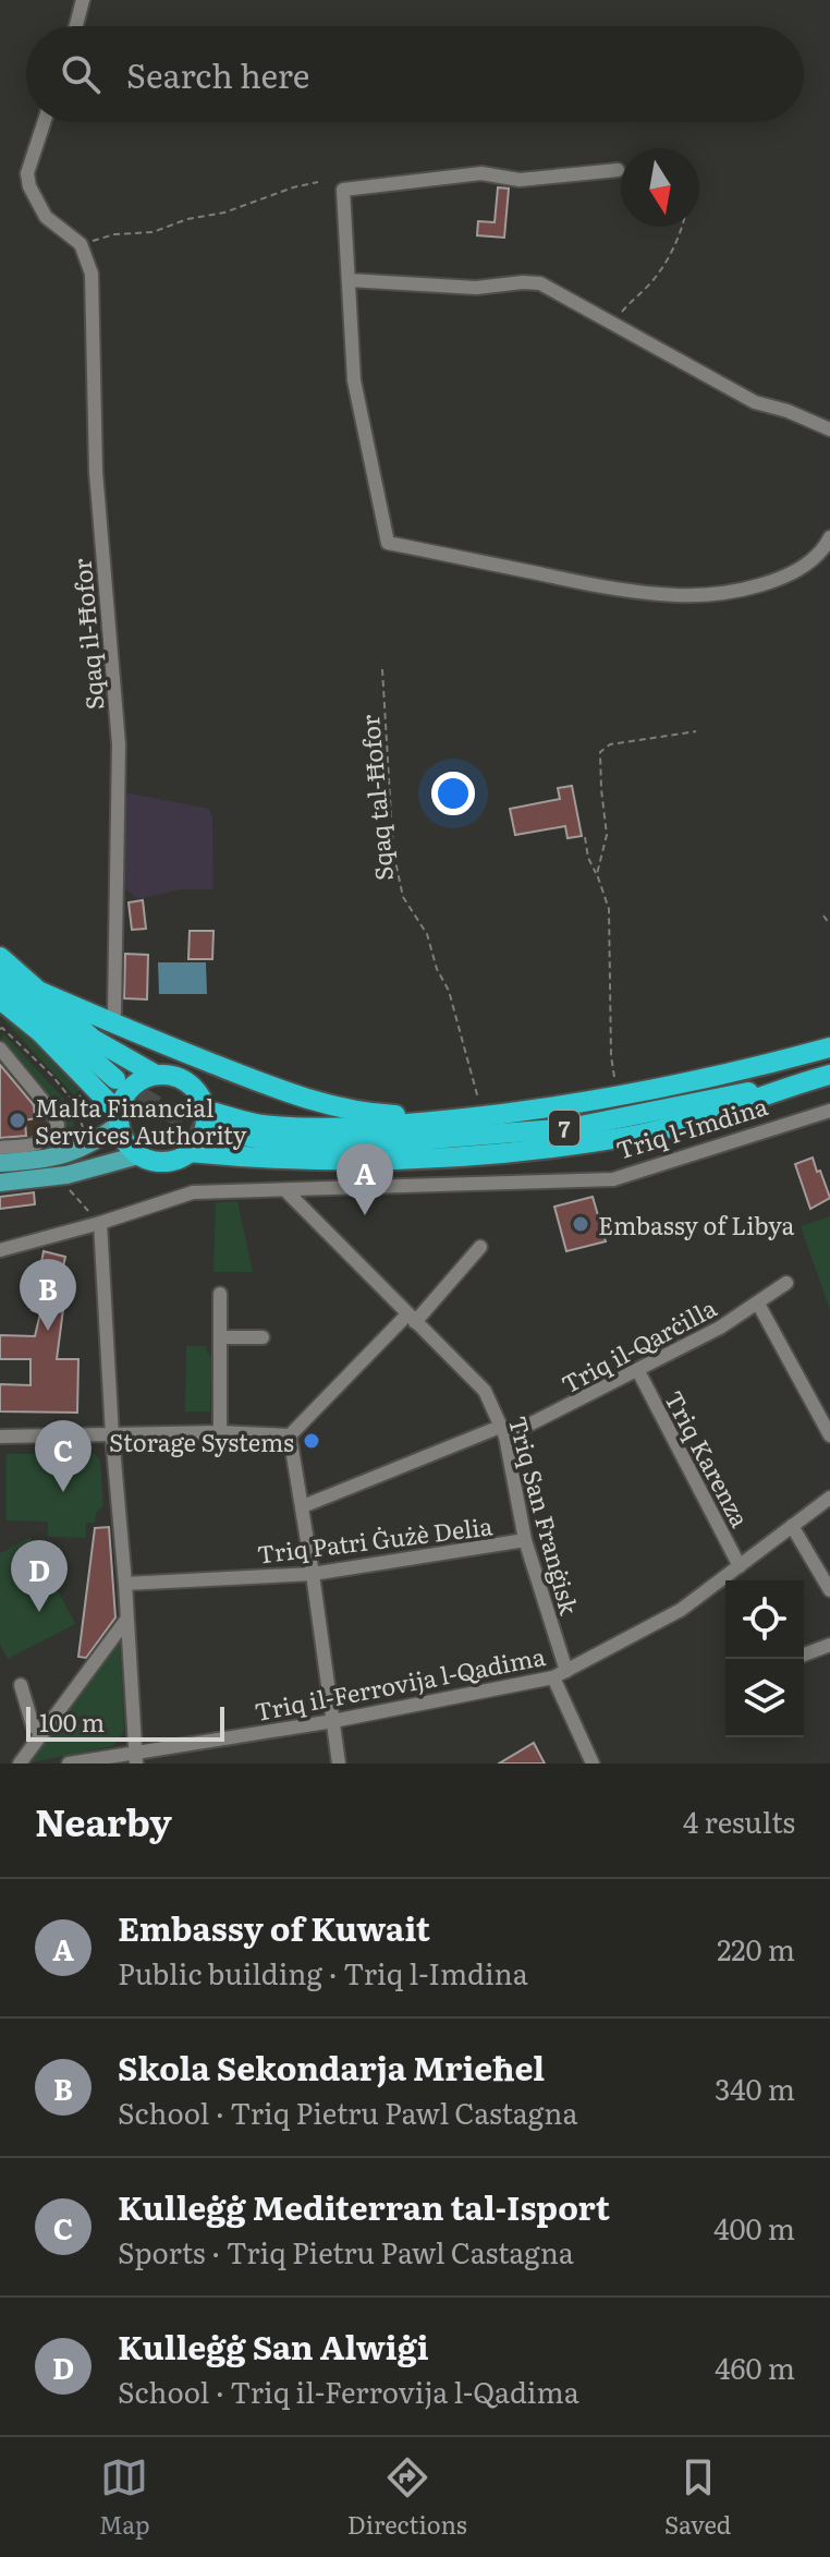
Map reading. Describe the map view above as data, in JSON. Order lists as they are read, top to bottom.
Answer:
{
  "streets": {
    "highway": ["Triq l-Imdina", "7"],
    "street": [
      "Sqaq il-Ħofor",
      "Triq il-Qarċilla",
      "Triq Karenza",
      "Triq San Franġisk",
      "Triq Patri Ġużè Delia",
      "Triq il-Ferrovija l-Qadima"
    ],
    "path": ["Sqaq tal-Ħofor"]
  },
  "crossings": [
    ["Sqaq il-Ħofor", "Triq l-Imdina"],
    ["Sqaq tal-Ħofor", "Triq l-Imdina"],
    ["Triq l-Imdina", "Triq San Franġisk"],
    ["Triq il-Qarċilla", "Triq Karenza"],
    ["Triq il-Qarċilla", "Triq San Franġisk"],
    ["Triq Karenza", "Triq il-Ferrovija l-Qadima"],
    ["Triq San Franġisk", "Triq Patri Ġużè Delia"],
    ["Triq San Franġisk", "Triq il-Ferrovija l-Qadima"]
  ],
  "places": ["Malta Financial Services Authority", "Embassy of Libya", "Storage Systems"],
  "scale_bar": "100 m",
  "north": "bottom",
  "page": {
    "search": "Search here",
    "pins": [
      "A",
      "B",
      "C",
      "D"
    ],
    "scale": "100 m",
    "heading": ["Nearby", "4 results"],
    "list": [
      {
        "mark": "A",
        "name": "Embassy of Kuwait",
        "note": "Public building · Triq l-Imdina",
        "value": "220 m"
      },
      {
        "mark": "B",
        "name": "Skola Sekondarja Mrieħel",
        "note": "School · Triq Pietru Pawl Castagna",
        "value": "340 m"
      },
      {
        "mark": "C",
        "name": "Kulleġġ Mediterran tal-Isport",
        "note": "Sports · Triq Pietru Pawl Castagna",
        "value": "400 m"
      },
      {
        "mark": "D",
        "name": "Kulleġġ San Alwiġi",
        "note": "School · Triq il-Ferrovija l-Qadima",
        "value": "460 m"
      }
    ],
    "nav": ["Map", "Directions", "Saved"]
  }
}
